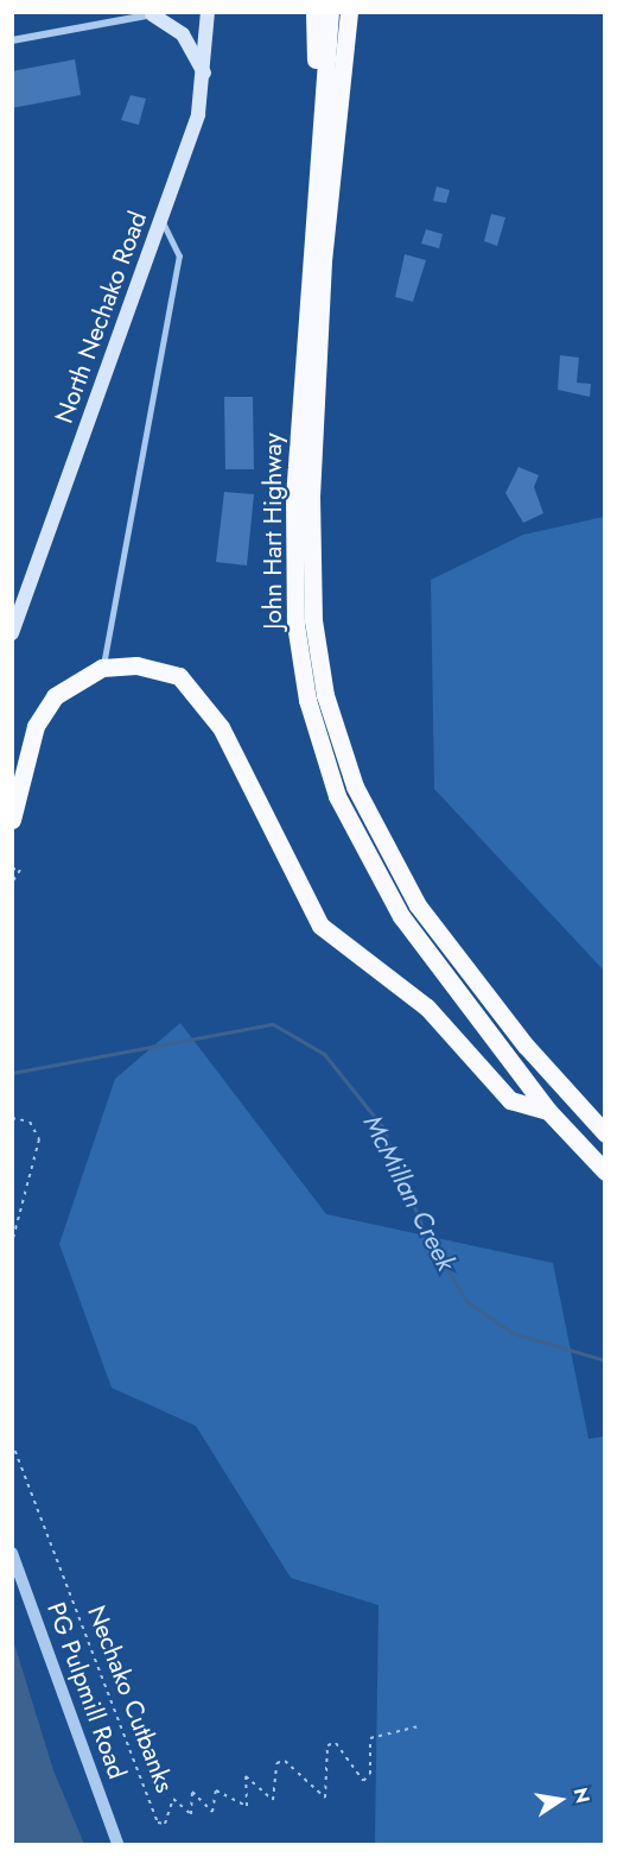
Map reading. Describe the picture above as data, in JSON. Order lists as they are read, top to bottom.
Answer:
{
  "streets": {
    "highway": ["John Hart Highway"],
    "main road": ["North Nechako Road"],
    "street": ["PG Pulpmill Road"],
    "path": ["Nechako Cutbanks"]
  },
  "water": ["McMillan Creek"],
  "north": "right"
}
